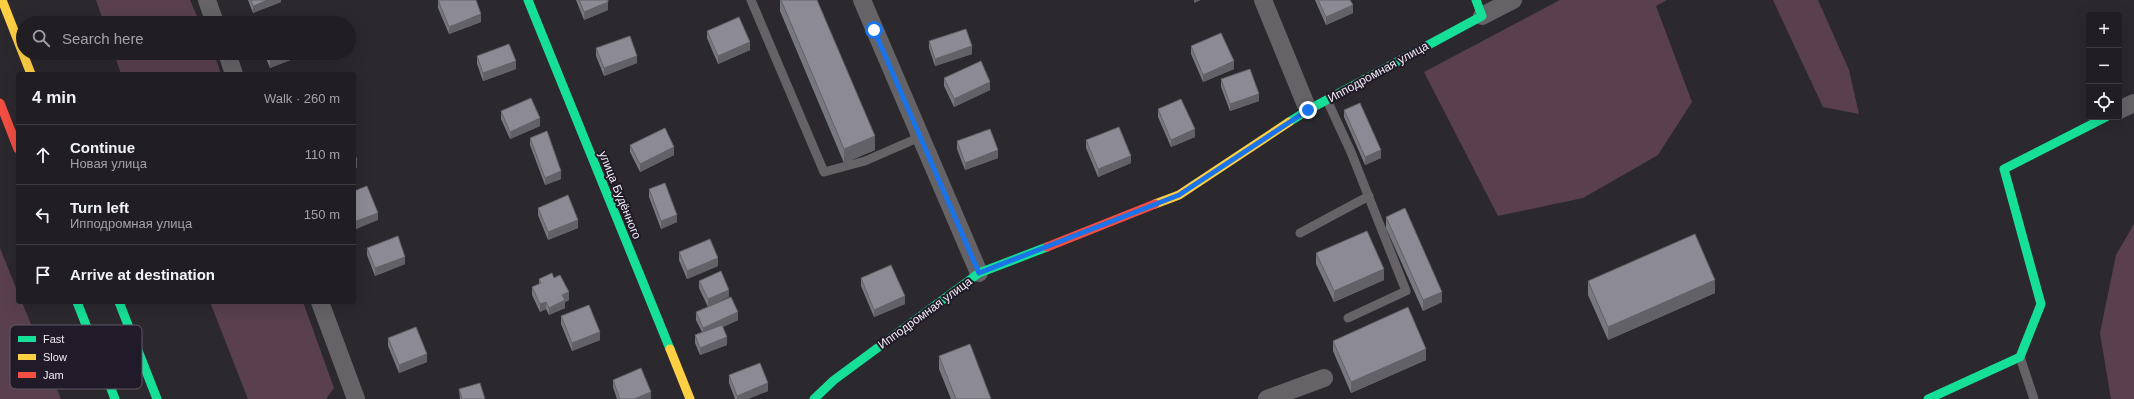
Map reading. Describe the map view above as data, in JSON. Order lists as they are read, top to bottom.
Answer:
{
  "streets": {
    "main road": ["Ипподромная улица", "улица Будённого"]
  },
  "legend": ["Fast", "Slow", "Jam"],
  "page": {
    "map_buttons": ["+", "−"],
    "search": "Search here",
    "heading": ["4 min", "Walk · 260 m"],
    "list": [
      ["Continue", "Новая улица", "110 m"],
      ["Turn left", "Ипподромная улица", "150 m"],
      "Arrive at destination"
    ]
  }
}
